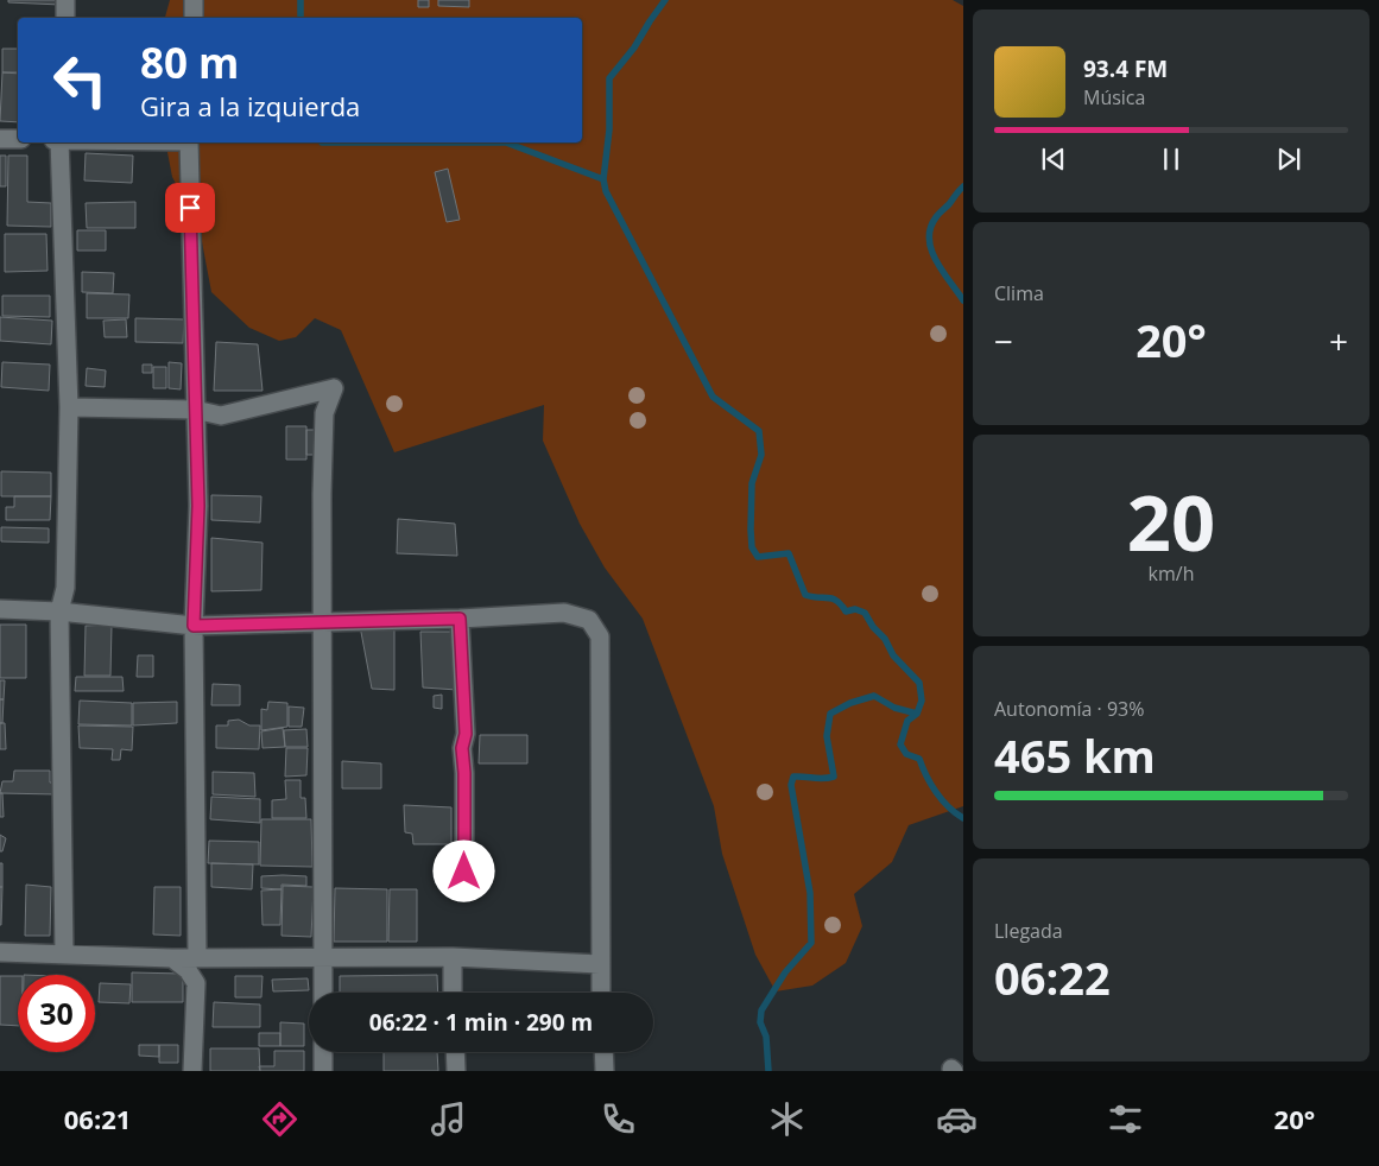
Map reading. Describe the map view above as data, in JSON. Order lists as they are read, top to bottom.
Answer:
{
  "page": {
    "turn": ["80 m", "Gira a la izquierda"],
    "song": ["93.4 FM", "Música"],
    "tile": [
      "Clima",
      ["20", "km/h"],
      ["Autonomía · 93%", "465 km"],
      ["Llegada", "06:22"]
    ],
    "heat": ["−", "20°", "+"],
    "limit": "30",
    "trip": "06:22 · 1 min · 290 m",
    "tabs": ["06:21", "20°"]
  }
}
